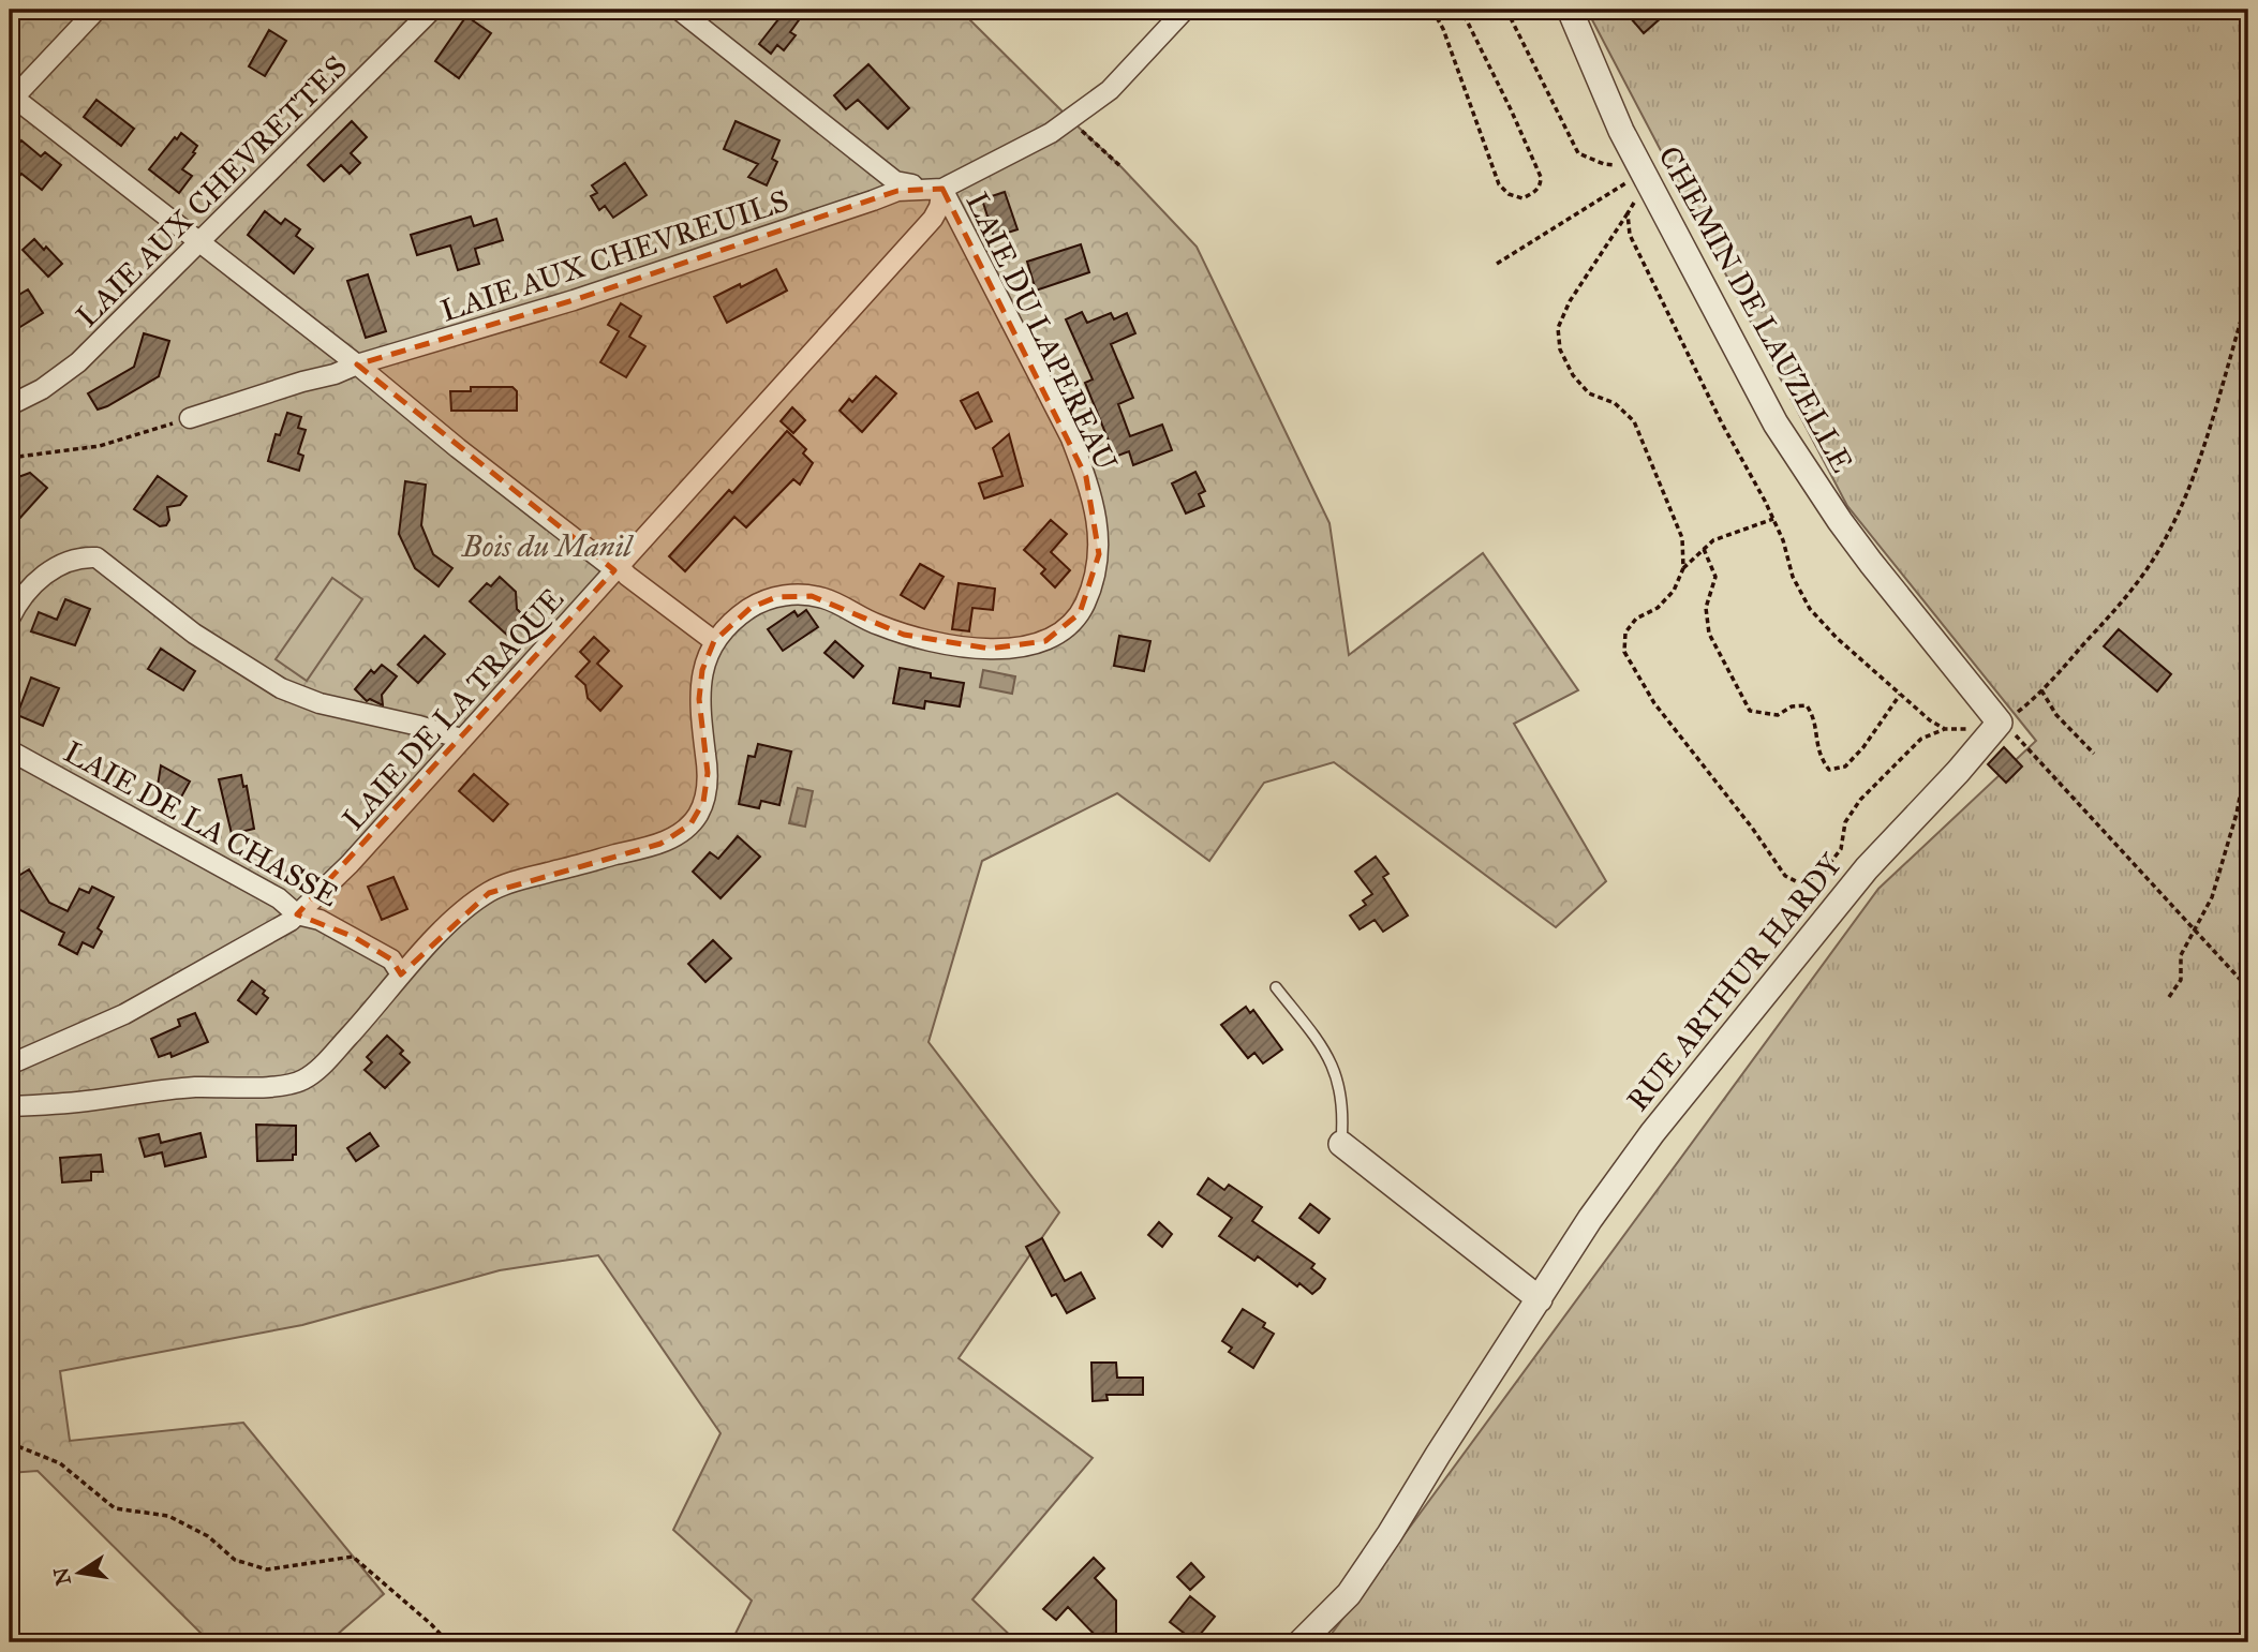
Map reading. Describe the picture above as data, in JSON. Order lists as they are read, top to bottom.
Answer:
{
  "streets": {
    "street": [
      "LAIE AUX CHEVRETTES",
      "LAIE AUX CHEVREUILS",
      "CHEMIN DE LAUZELLE",
      "LAIE DU LAPEREAU",
      "LAIE DE LA TRAQUE",
      "LAIE DE LA CHASSE",
      "RUE ARTHUR HARDY"
    ]
  },
  "crossings": [
    ["LAIE AUX CHEVREUILS", "LAIE DU LAPEREAU"],
    ["LAIE AUX CHEVREUILS", "LAIE DE LA TRAQUE"],
    ["CHEMIN DE LAUZELLE", "RUE ARTHUR HARDY"],
    ["LAIE DU LAPEREAU", "LAIE DE LA TRAQUE"],
    ["LAIE DU LAPEREAU", "LAIE DE LA CHASSE"],
    ["LAIE DE LA TRAQUE", "LAIE DE LA CHASSE"]
  ],
  "parks": ["Bois du Manil"],
  "north": "left"
}
